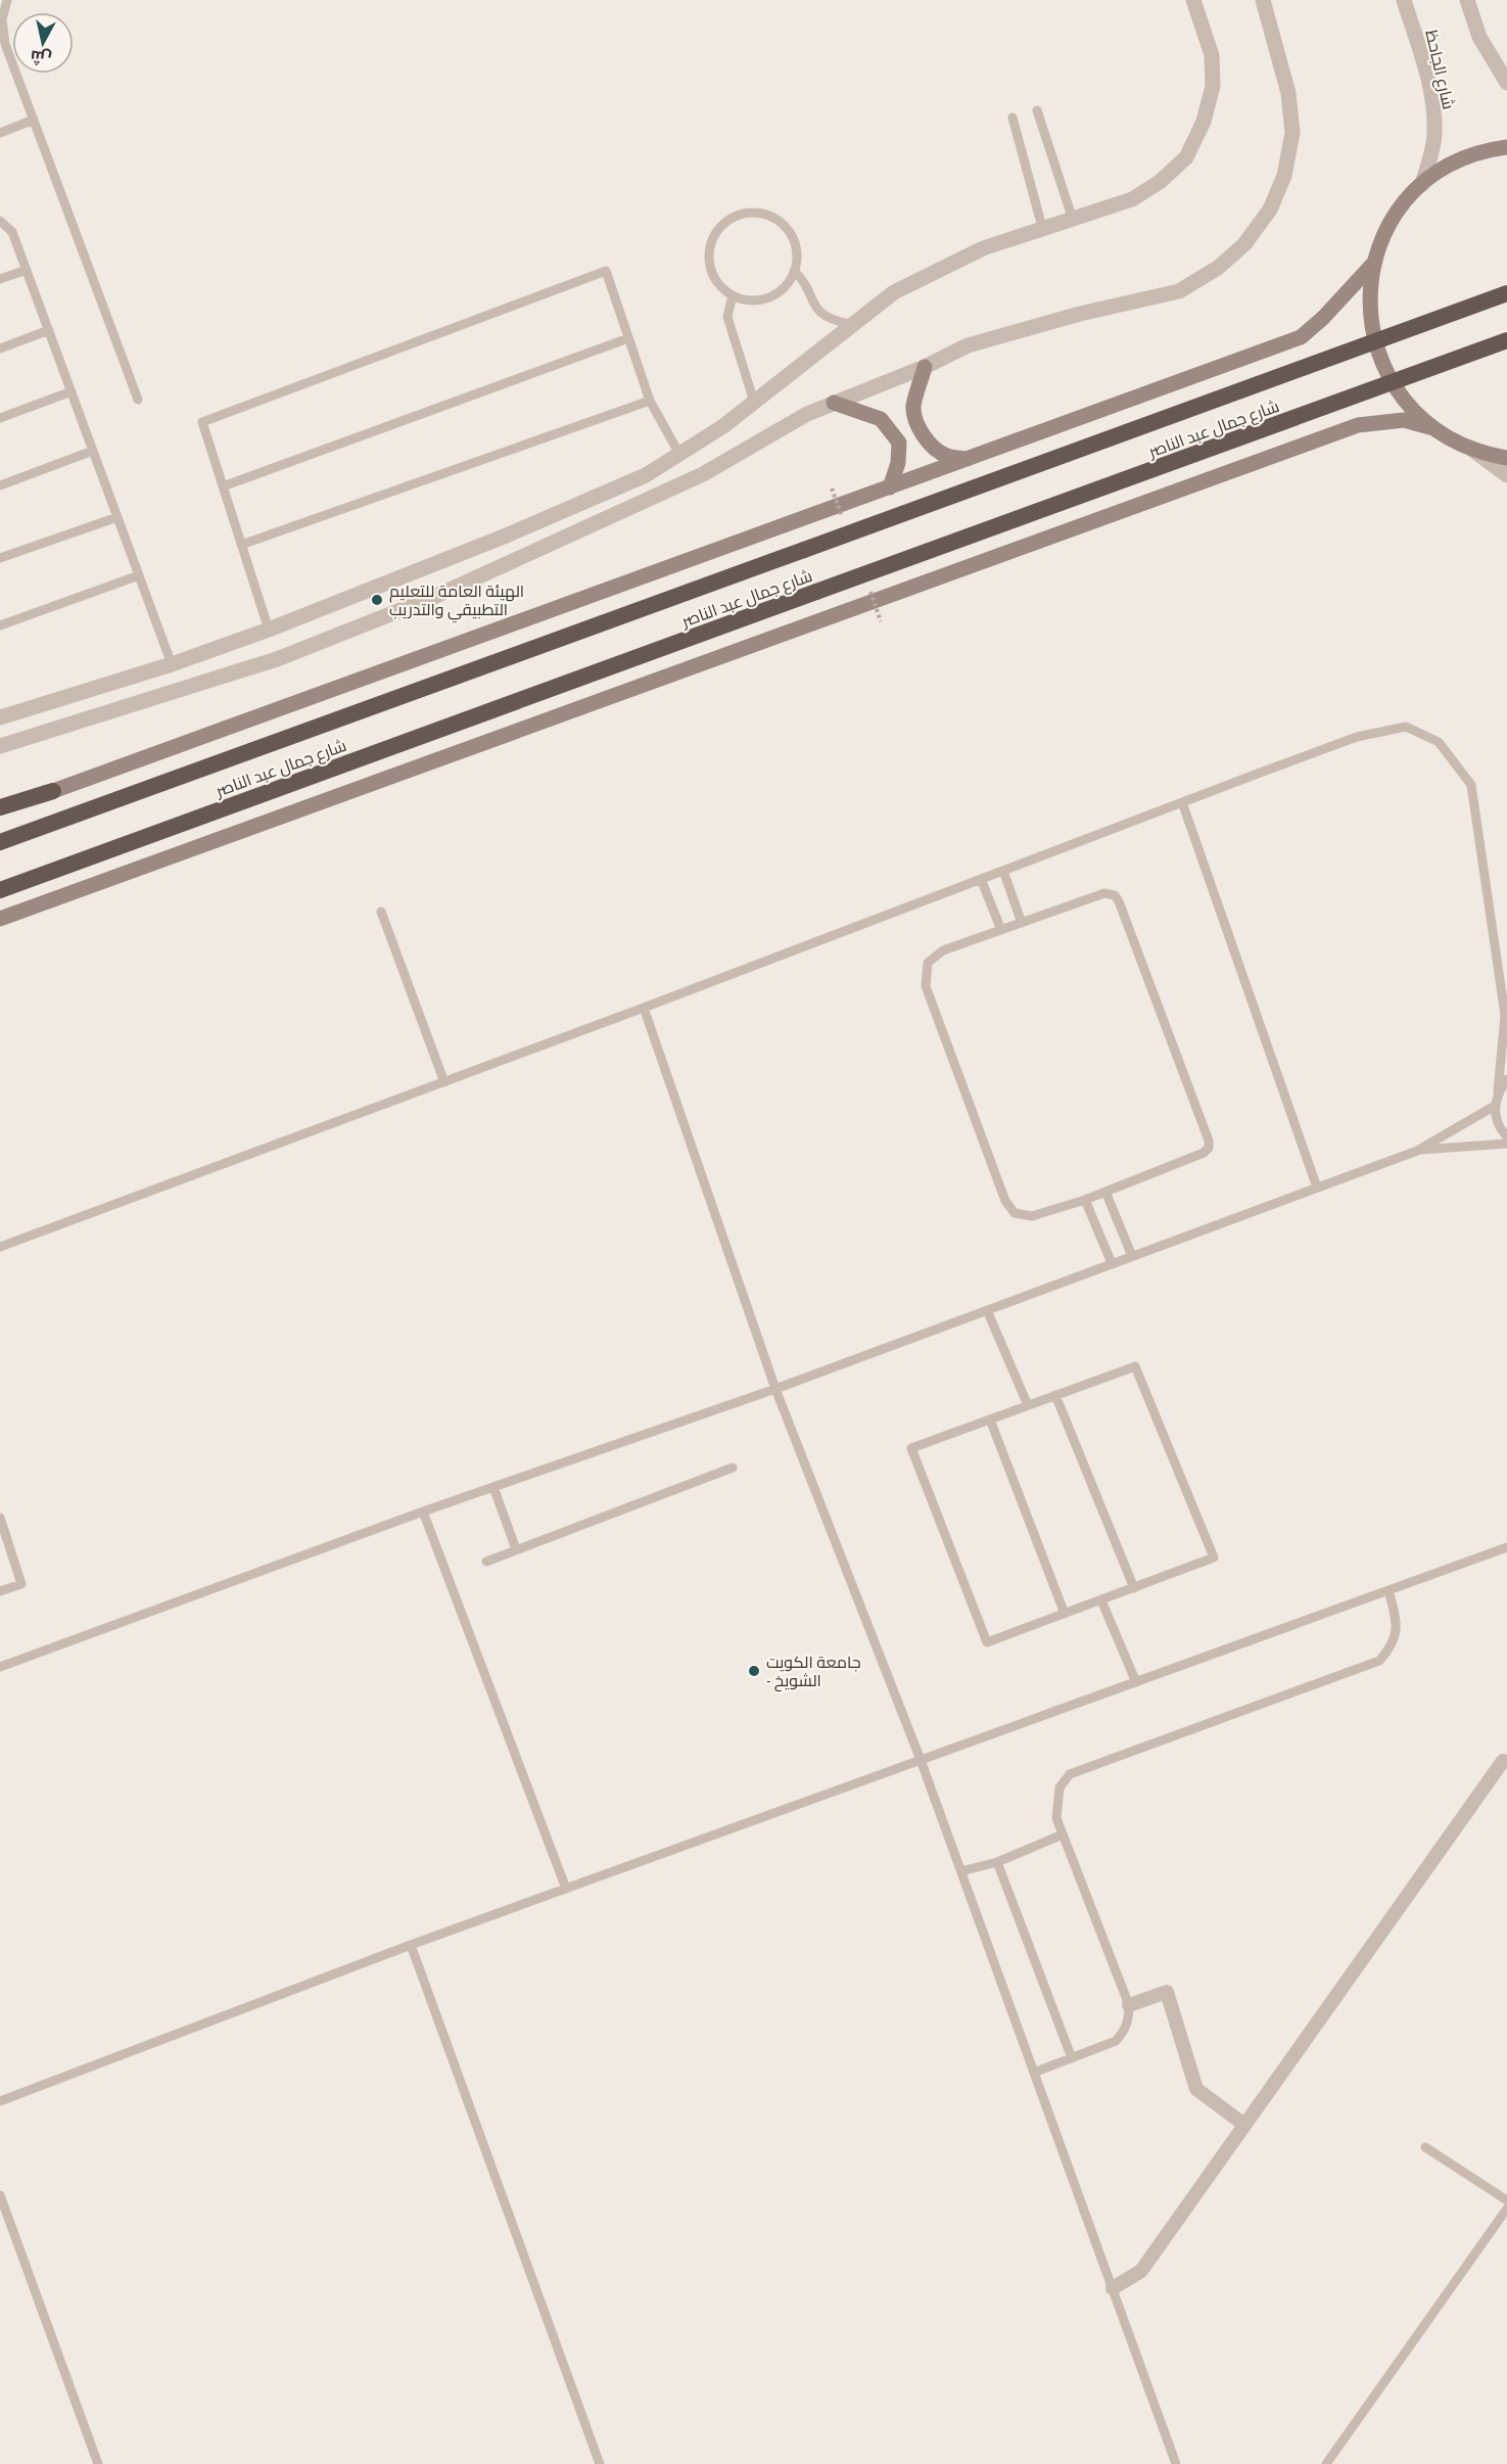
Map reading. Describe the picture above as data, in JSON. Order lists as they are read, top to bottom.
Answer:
{
  "streets": {
    "highway": ["شارع جمال عبد الناصر"],
    "street": ["شارع الجاحظ"]
  },
  "places": ["الهيئة العامة للتعليم التطبيقي والتدريب", "جامعة الكويت - الشويخ"],
  "north": "bottom"
}
